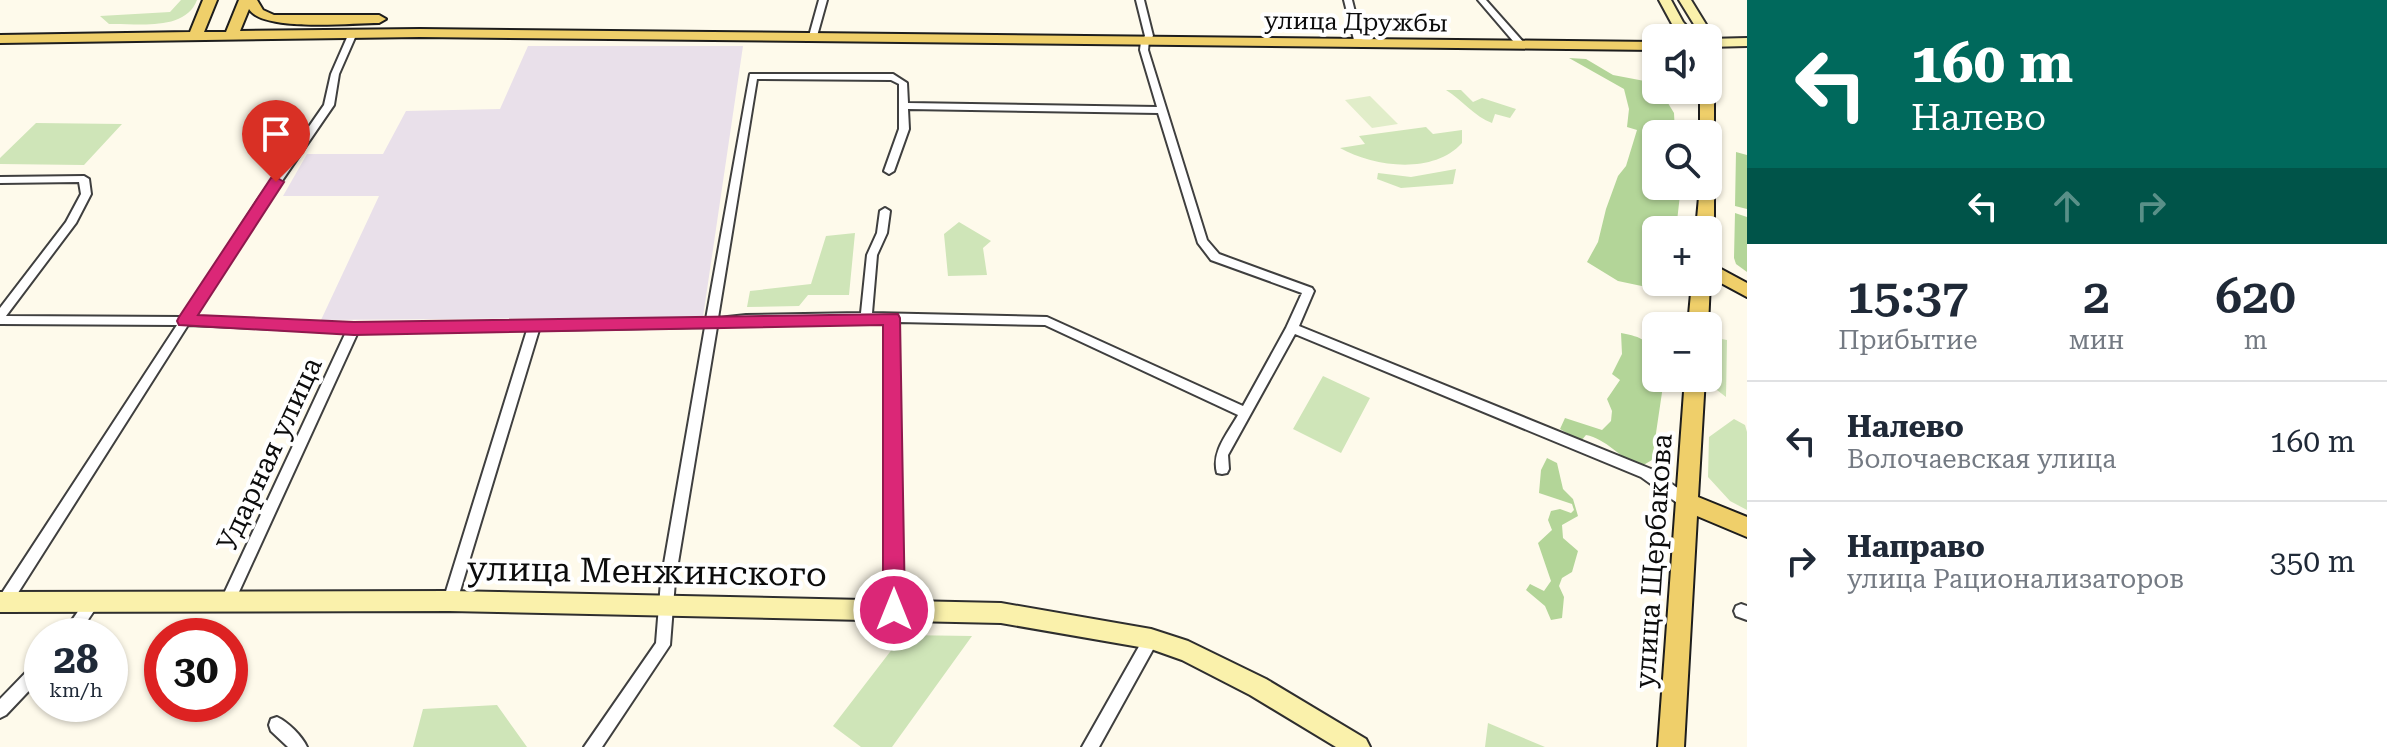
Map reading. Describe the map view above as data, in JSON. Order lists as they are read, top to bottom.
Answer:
{
  "streets": {
    "main road": ["улица Дружбы", "улица Щербакова"],
    "street": ["Ударная улица", "улица Менжинского"]
  },
  "crossings": [
    ["Ударная улица", "улица Менжинского"]
  ],
  "page": {
    "turn": ["160 m", "Налево"],
    "map_buttons": ["+", "−"],
    "eta": [
      "15:37",
      "Прибытие",
      "2",
      "мин",
      "620",
      "m"
    ],
    "list": [
      {
        "name": "Налево",
        "note": "Волочаевская улица",
        "value": "160 m"
      },
      {
        "name": "Направо",
        "note": "улица Рационализаторов",
        "value": "350 m"
      }
    ],
    "speed": "28 km/h",
    "limit": "30"
  }
}
